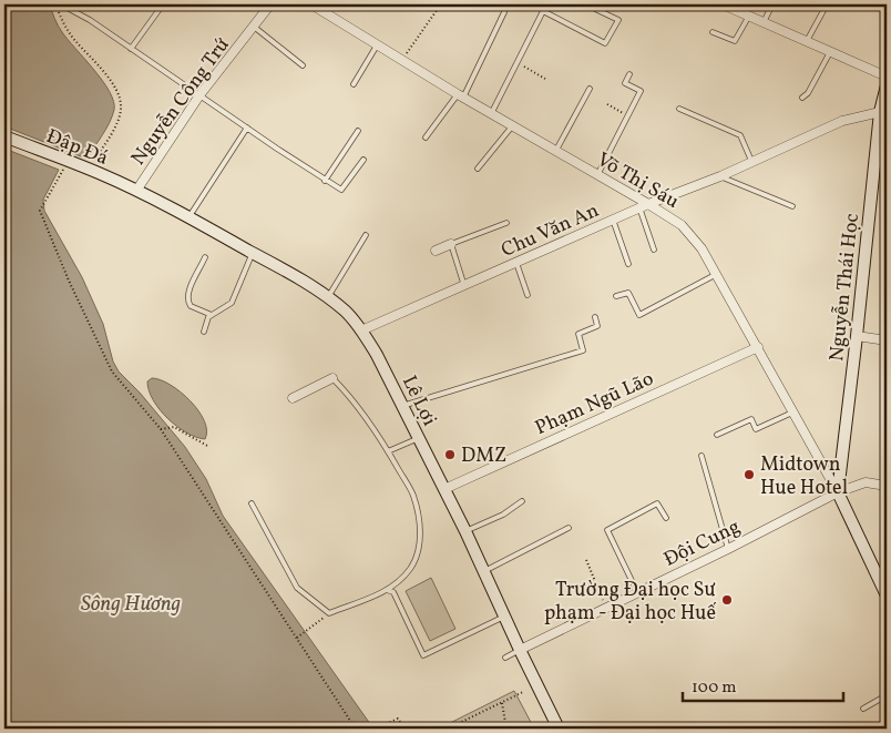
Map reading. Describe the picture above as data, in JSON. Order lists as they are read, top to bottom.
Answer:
{
  "streets": {
    "main road": ["Đập Đá", "Nguyễn Thái Học", "Lê Lợi"],
    "street": [
      "Nguyễn Công Trứ",
      "Võ Thị Sáu",
      "Chu Văn An",
      "Phạm Ngũ Lão",
      "Đội Cung"
    ]
  },
  "crossings": [
    ["Nguyễn Công Trứ", "Đập Đá"],
    ["Nguyễn Công Trứ", "Lê Lợi"],
    ["Đập Đá", "Lê Lợi"],
    ["Võ Thị Sáu", "Chu Văn An"],
    ["Võ Thị Sáu", "Nguyễn Thái Học"],
    ["Võ Thị Sáu", "Phạm Ngũ Lão"],
    ["Võ Thị Sáu", "Đội Cung"],
    ["Chu Văn An", "Nguyễn Thái Học"],
    ["Chu Văn An", "Lê Lợi"],
    ["Nguyễn Thái Học", "Đội Cung"],
    ["Lê Lợi", "Phạm Ngũ Lão"],
    ["Lê Lợi", "Đội Cung"]
  ],
  "water": ["Sông Hương"],
  "places": ["DMZ", "Midtown Hue Hotel", "Trường Đại học Sư phạm - Đại học Huế"],
  "scale_bar": "100 m"
}
